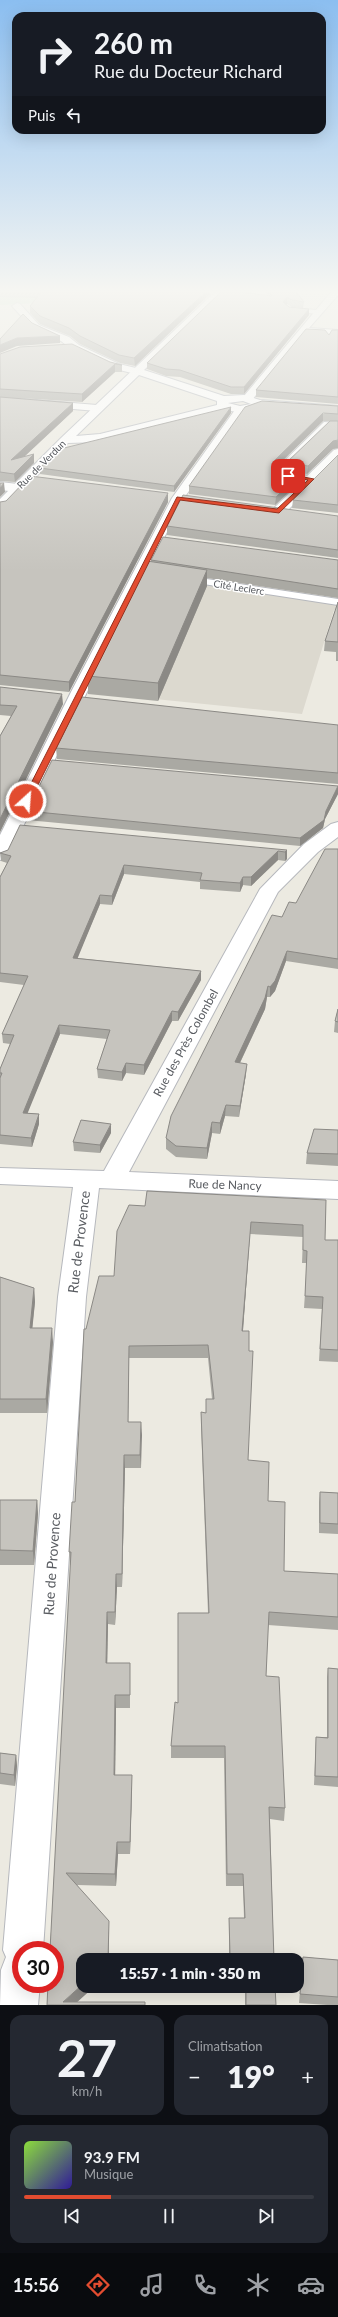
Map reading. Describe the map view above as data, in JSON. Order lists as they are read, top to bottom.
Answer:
{
  "streets": {
    "street": [
      "Rue de Verdun",
      "Rue des Près Colombel",
      "Rue de Nancy",
      "Rue de Provence"
    ],
    "lane": ["Cité Leclerc"]
  },
  "crossings": [
    ["Rue des Près Colombel", "Rue de Nancy"],
    ["Rue des Près Colombel", "Rue de Provence"],
    ["Rue de Nancy", "Rue de Provence"]
  ],
  "page": {
    "turn": ["260 m", "Rue du Docteur Richard"],
    "then": "Puis",
    "limit": "30",
    "trip": "15:57 · 1 min · 350 m",
    "tile": [
      ["27", "km/h"],
      "Climatisation"
    ],
    "heat": ["−", "19°", "+"],
    "song": ["93.9 FM", "Musique"],
    "tabs": "15:56"
  }
}
